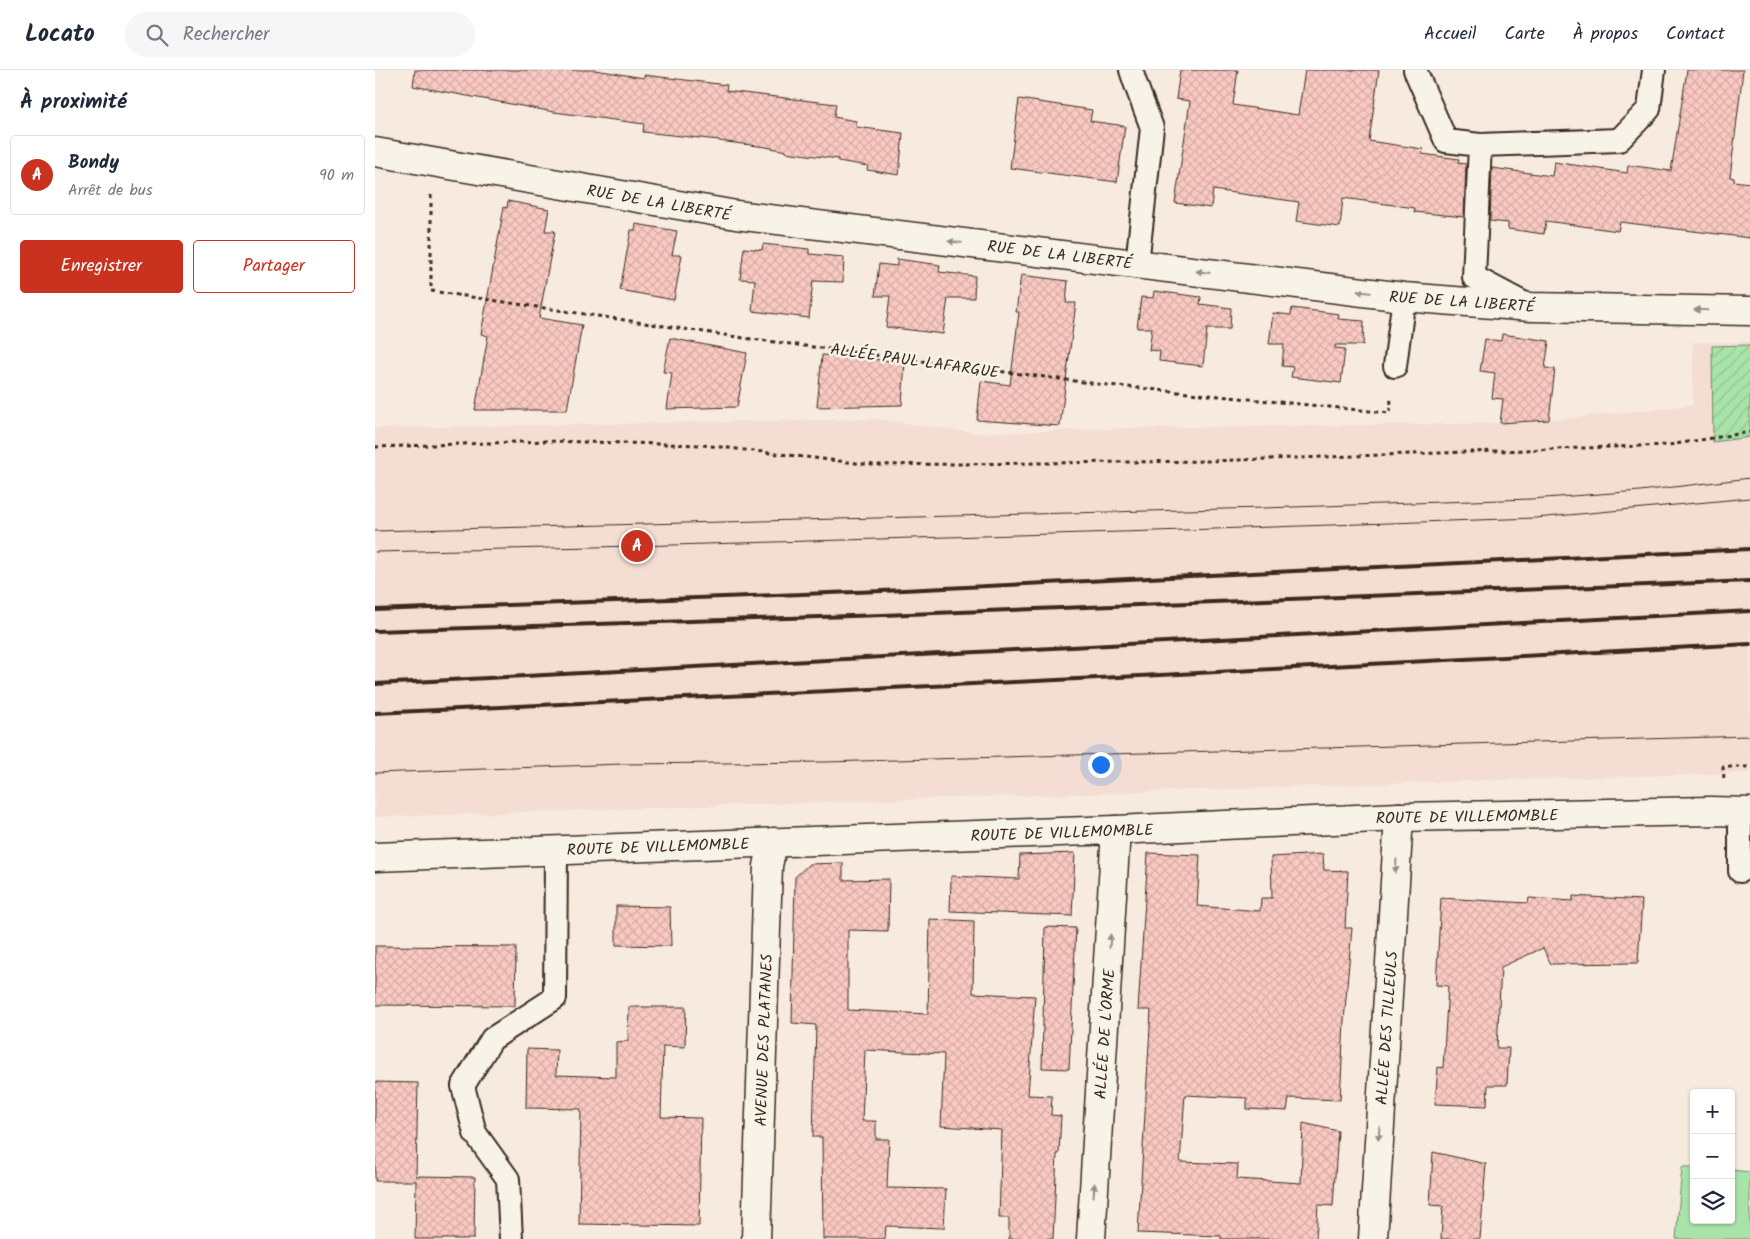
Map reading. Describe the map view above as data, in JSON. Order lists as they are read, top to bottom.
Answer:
{
  "streets": {
    "street": [
      "RUE DE LA LIBERTÉ",
      "ROUTE DE VILLEMOMBLE",
      "ALLÉE DES TILLEULS",
      "ALLÉE DE L'ORME",
      "AVENUE DES PLATANES"
    ],
    "path": ["ALLÉE PAUL LAFARGUE"]
  },
  "crossings": [
    ["ROUTE DE VILLEMOMBLE", "ALLÉE DES TILLEULS"],
    ["ROUTE DE VILLEMOMBLE", "ALLÉE DE L'ORME"],
    ["ROUTE DE VILLEMOMBLE", "AVENUE DES PLATANES"]
  ],
  "one_way": ["RUE DE LA LIBERTÉ", "ALLÉE DES TILLEULS", "ALLÉE DE L'ORME"],
  "page": {
    "header": "Locato",
    "search": "Rechercher",
    "nav": [
      "Accueil",
      "Carte",
      "À propos",
      "Contact"
    ],
    "heading": "À proximité",
    "list": [
      {
        "mark": "A",
        "name": "Bondy",
        "note": "Arrêt de bus",
        "value": "90 m"
      }
    ],
    "buttons": ["Enregistrer", "Partager"],
    "pins": "A",
    "map_buttons": ["+", "−"]
  }
}
